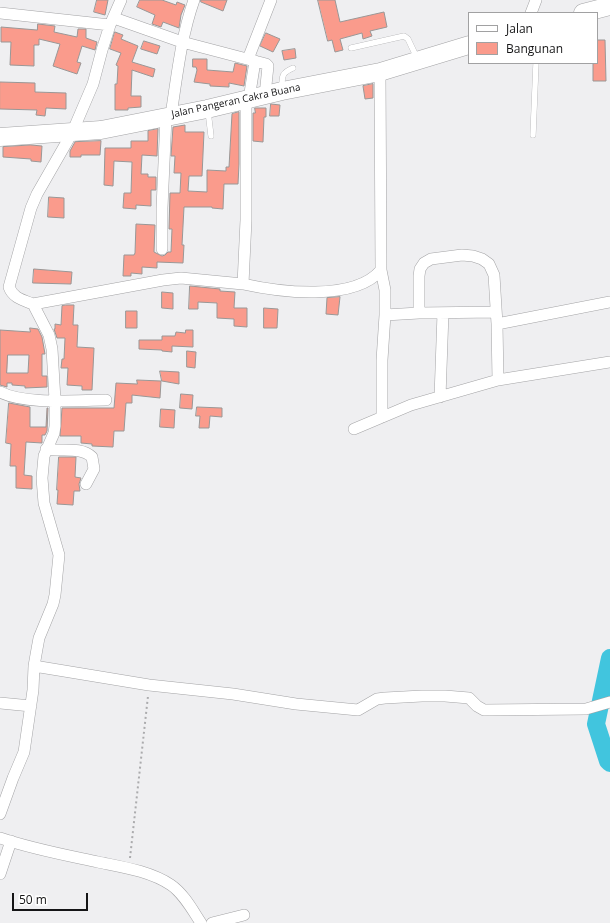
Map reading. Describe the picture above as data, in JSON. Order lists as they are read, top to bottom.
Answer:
{
  "streets": {
    "main road": ["Jalan Pangeran Cakra Buana"]
  },
  "legend": ["Jalan", "Bangunan"],
  "scale_bar": "50 m"
}
